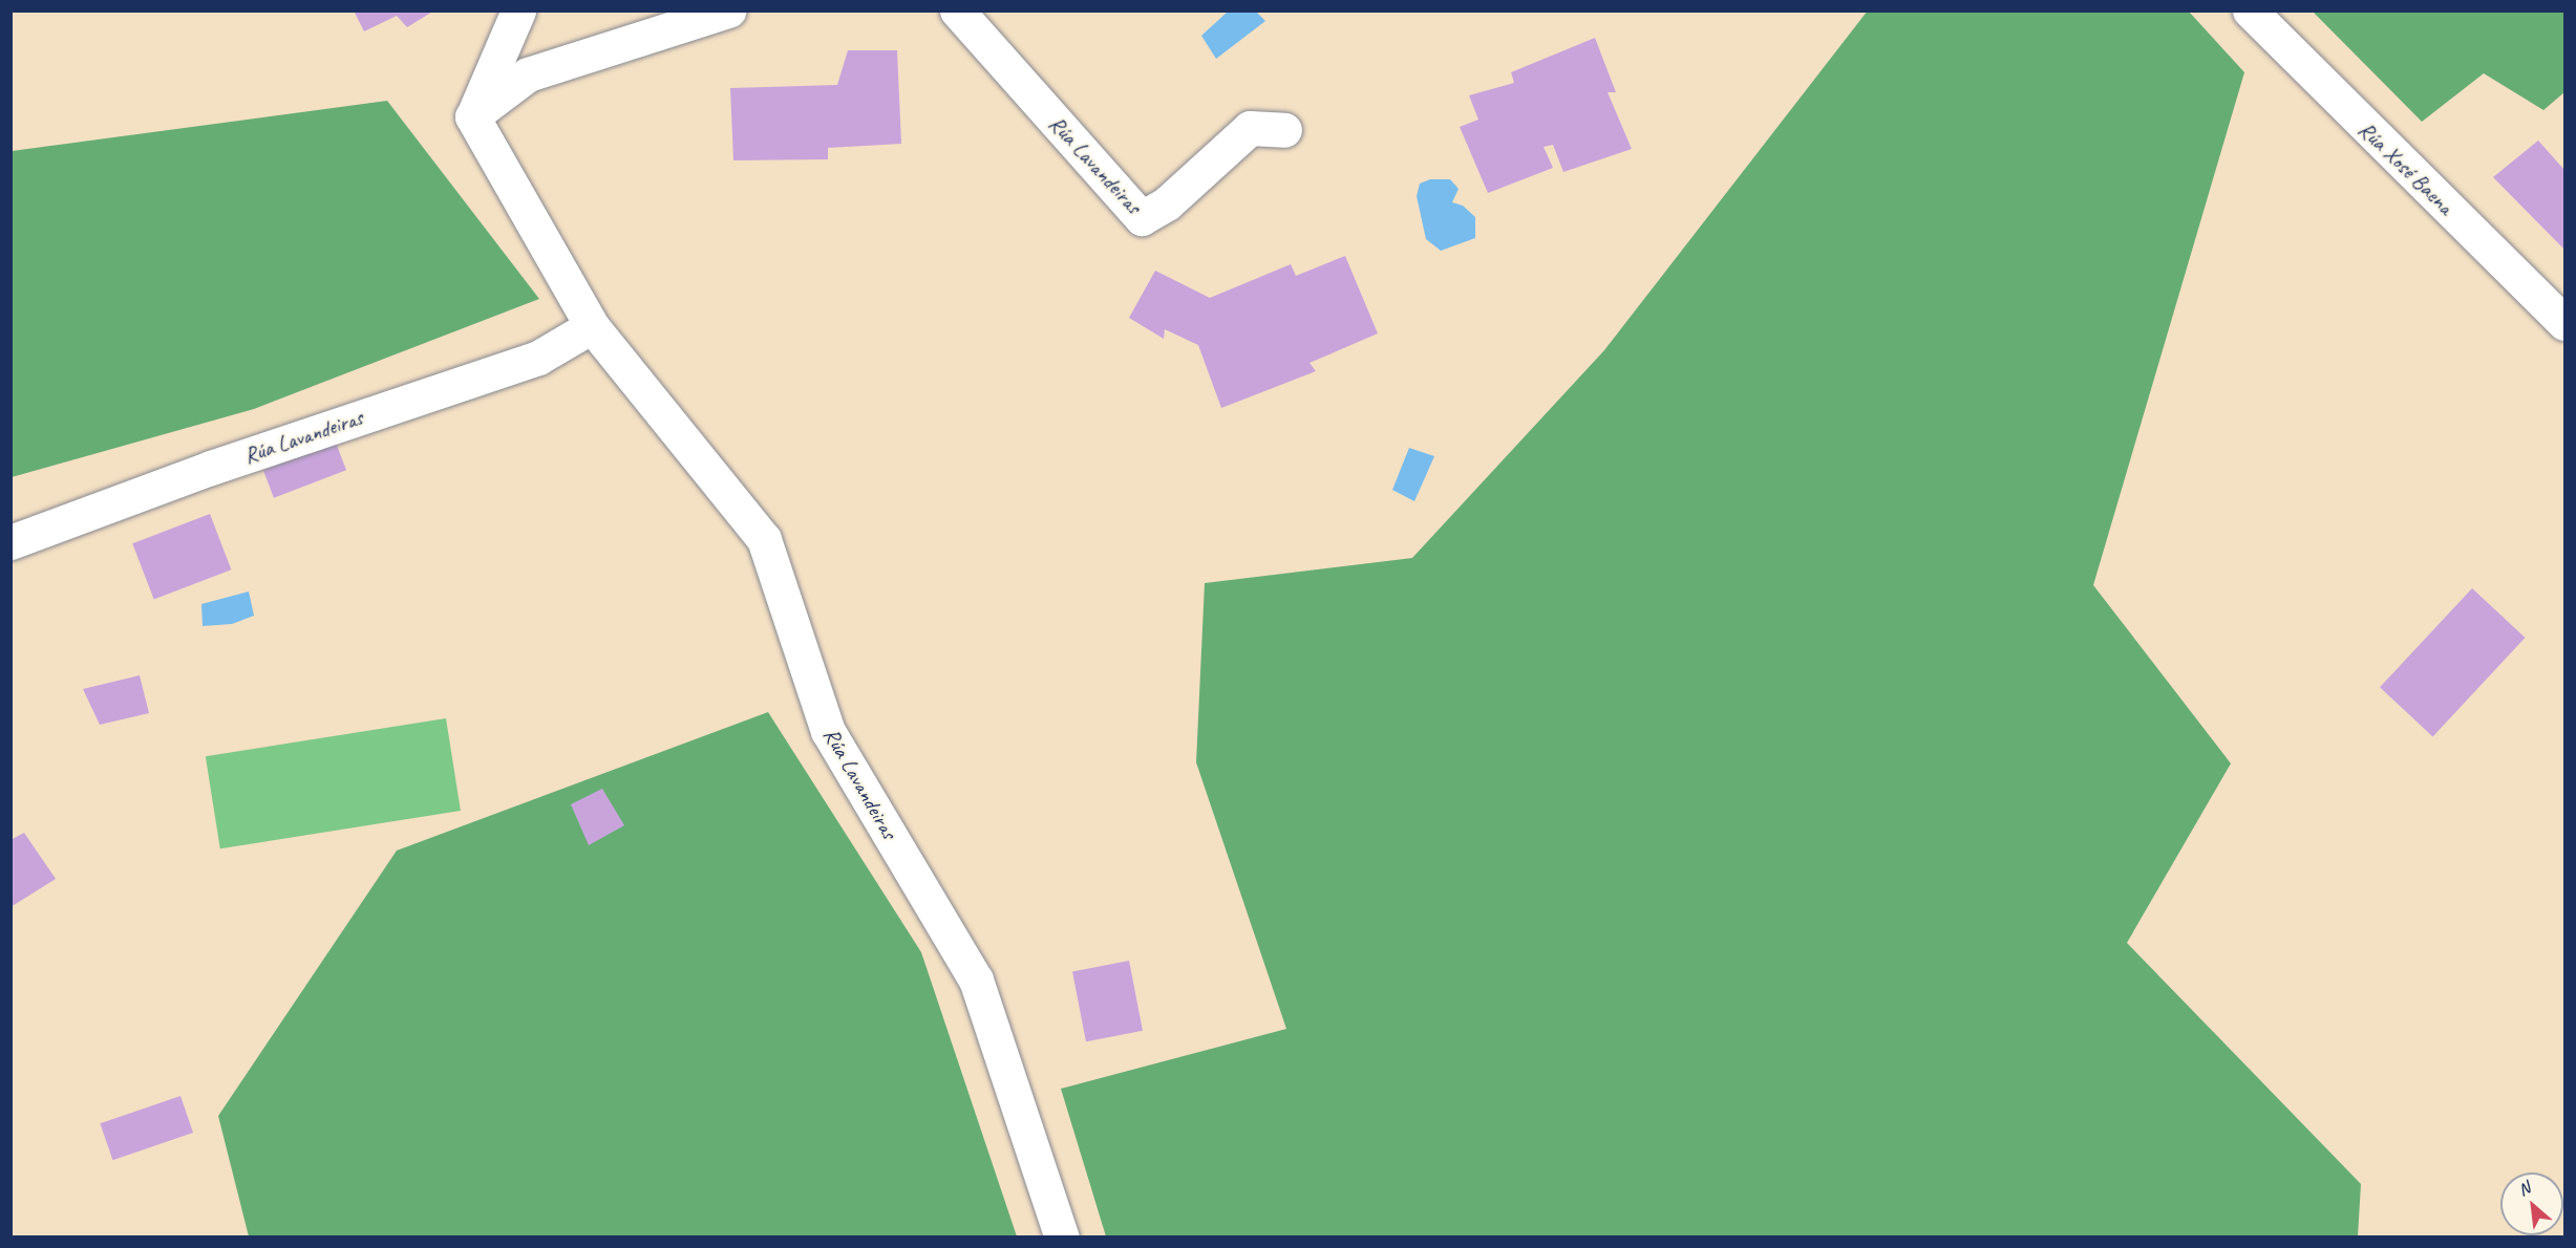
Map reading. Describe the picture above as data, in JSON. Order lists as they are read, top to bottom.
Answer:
{
  "streets": {
    "street": ["Rúa Lavandeiras", "Rúa Xosé Baena"]
  },
  "north": "top left"
}
